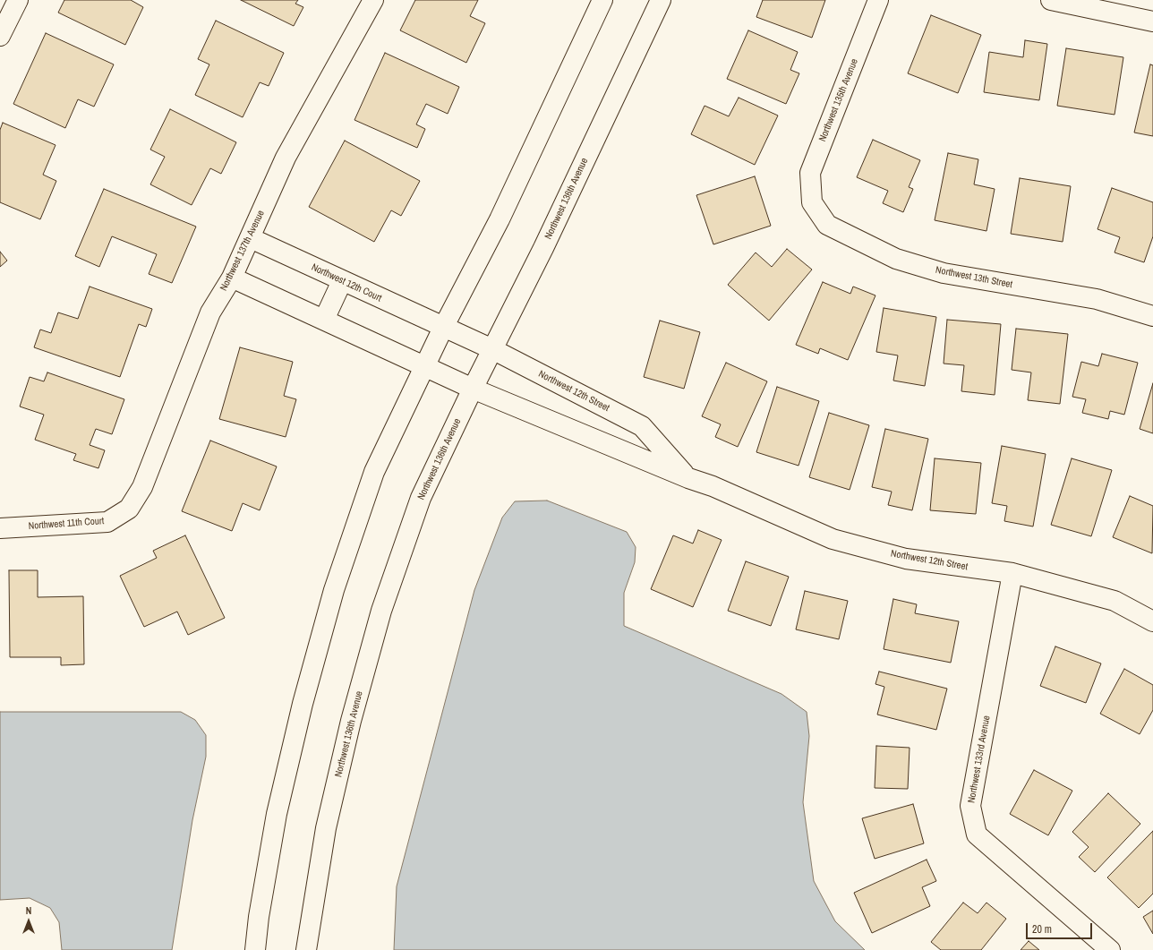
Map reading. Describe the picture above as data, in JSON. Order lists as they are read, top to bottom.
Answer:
{
  "streets": {
    "street": [
      "Northwest 135th Avenue",
      "Northwest 136th Avenue",
      "Northwest 137th Avenue",
      "Northwest 13th Street",
      "Northwest 12th Court",
      "Northwest 12th Street",
      "Northwest 11th Court",
      "Northwest 133rd Avenue"
    ]
  },
  "crossings": [
    ["Northwest 135th Avenue", "Northwest 13th Street"],
    ["Northwest 136th Avenue", "Northwest 12th Street"],
    ["Northwest 137th Avenue", "Northwest 12th Court"],
    ["Northwest 137th Avenue", "Northwest 11th Court"],
    ["Northwest 12th Court", "Northwest 12th Street"],
    ["Northwest 12th Street", "Northwest 133rd Avenue"]
  ],
  "scale_bar": "20 m",
  "north": "top"
}
